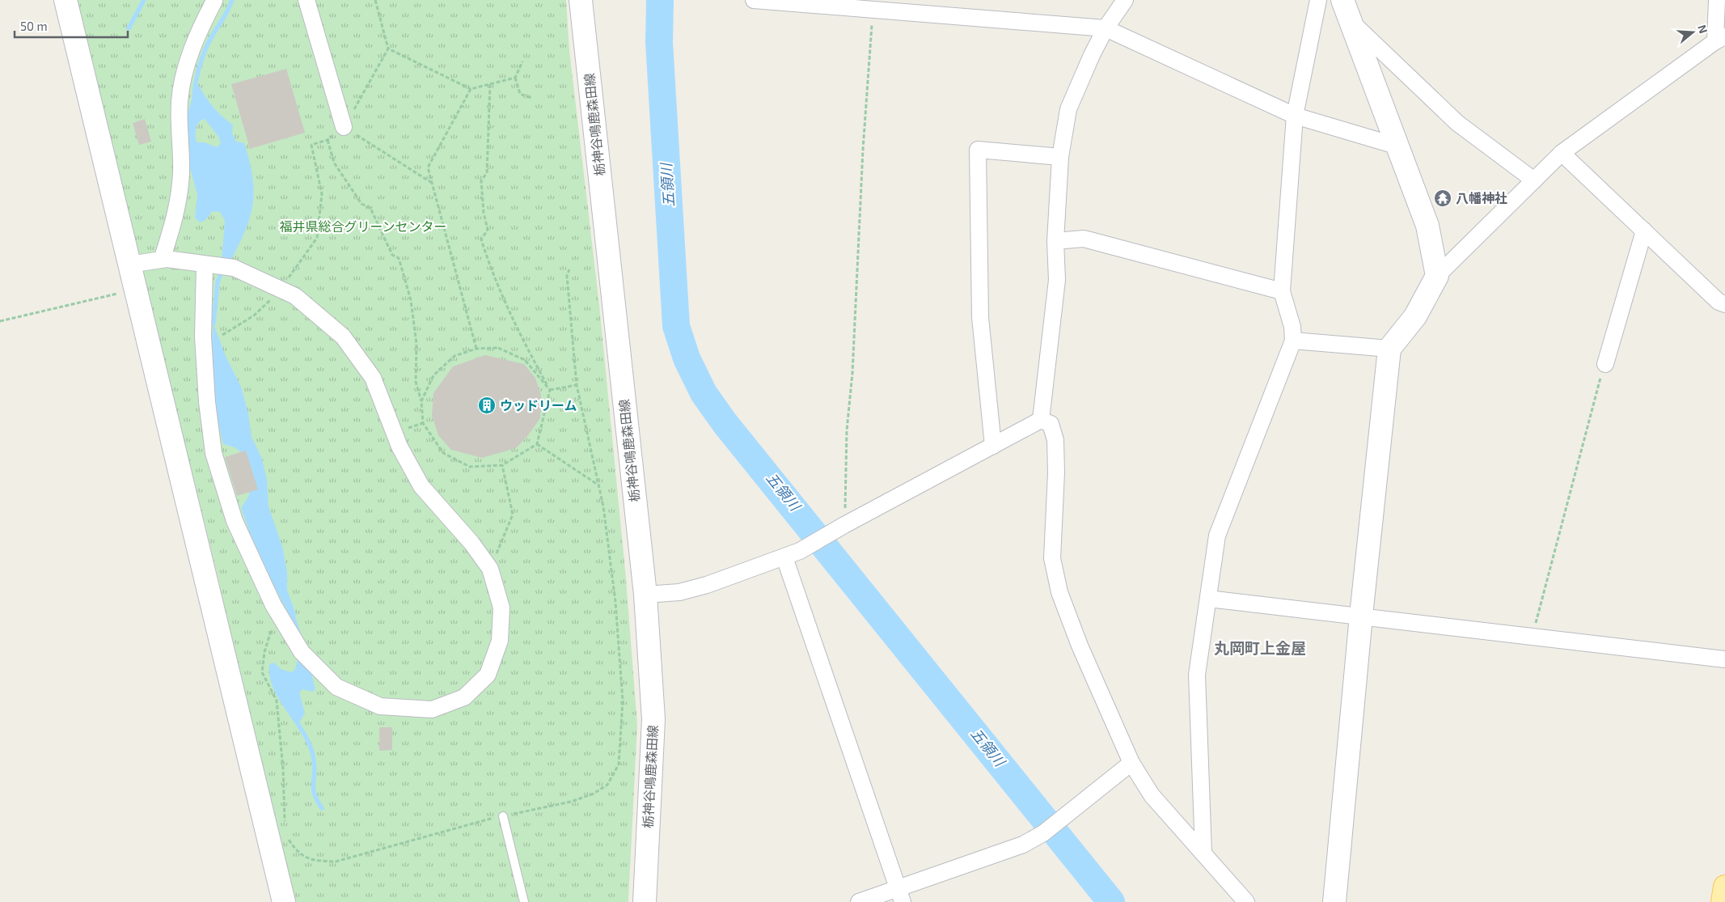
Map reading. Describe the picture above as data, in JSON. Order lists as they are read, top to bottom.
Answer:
{
  "streets": {
    "street": ["栃神谷鳴鹿森田線"]
  },
  "districts": ["丸岡町上金屋"],
  "water": ["五領川"],
  "parks": ["福井県総合グリーンセンター"],
  "places": {
    "temple": ["八幡神社"],
    "building": ["ウッドリーム"]
  },
  "scale_bar": "50 m",
  "north": "right"
}
